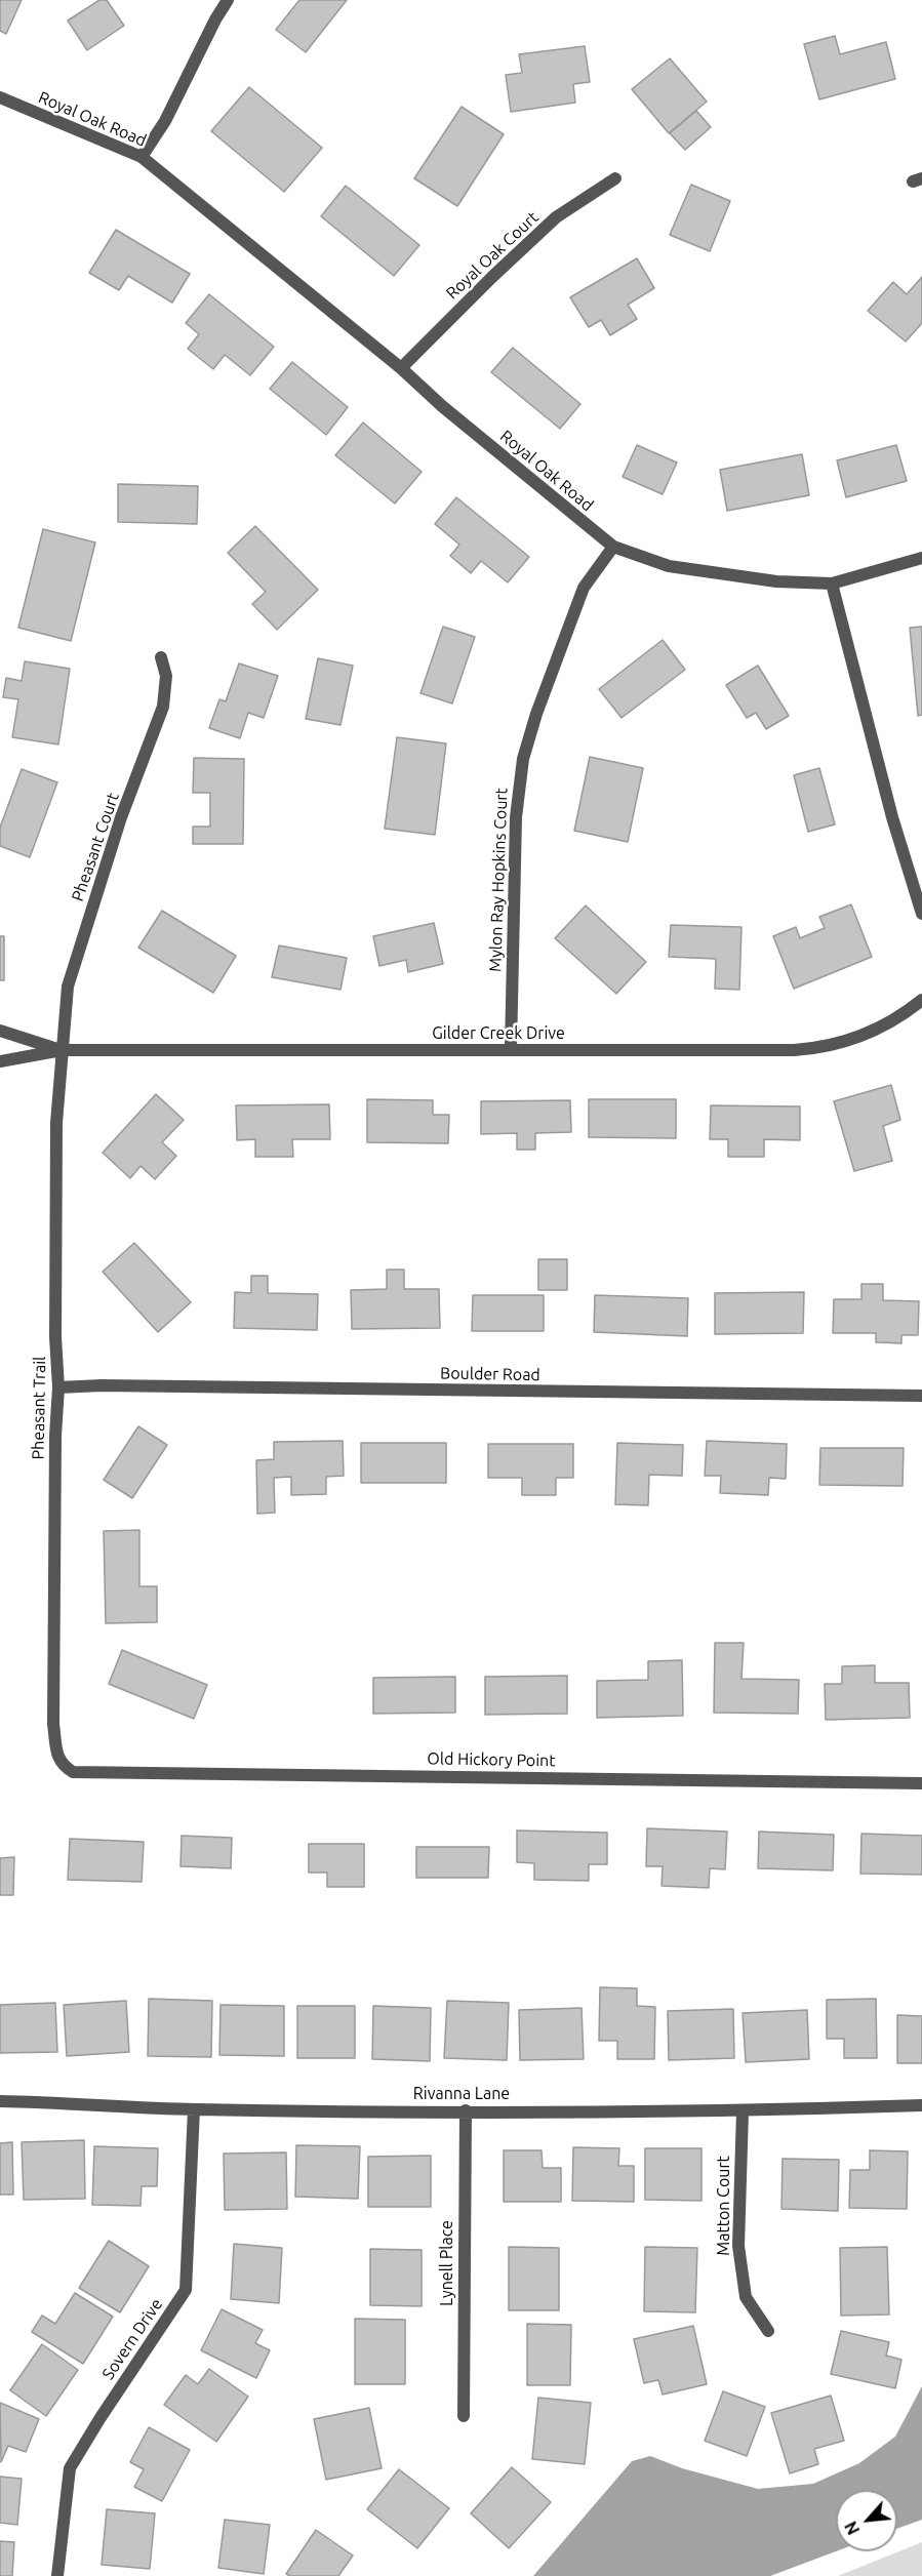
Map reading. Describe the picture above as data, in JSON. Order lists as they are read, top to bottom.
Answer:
{
  "streets": {
    "street": [
      "Royal Oak Road",
      "Royal Oak Court",
      "Pheasant Court",
      "Mylon Ray Hopkins Court",
      "Gilder Creek Drive",
      "Boulder Road",
      "Pheasant Trail",
      "Old Hickory Point",
      "Rivanna Lane",
      "Matton Court",
      "Lynell Place",
      "Sovern Drive"
    ]
  },
  "crossings": [
    ["Royal Oak Road", "Royal Oak Court"],
    ["Royal Oak Road", "Mylon Ray Hopkins Court"],
    ["Pheasant Court", "Gilder Creek Drive"],
    ["Pheasant Court", "Pheasant Trail"],
    ["Mylon Ray Hopkins Court", "Gilder Creek Drive"],
    ["Gilder Creek Drive", "Pheasant Trail"],
    ["Boulder Road", "Pheasant Trail"],
    ["Pheasant Trail", "Old Hickory Point"],
    ["Rivanna Lane", "Matton Court"],
    ["Rivanna Lane", "Lynell Place"],
    ["Rivanna Lane", "Sovern Drive"]
  ],
  "north": "bottom left"
}
